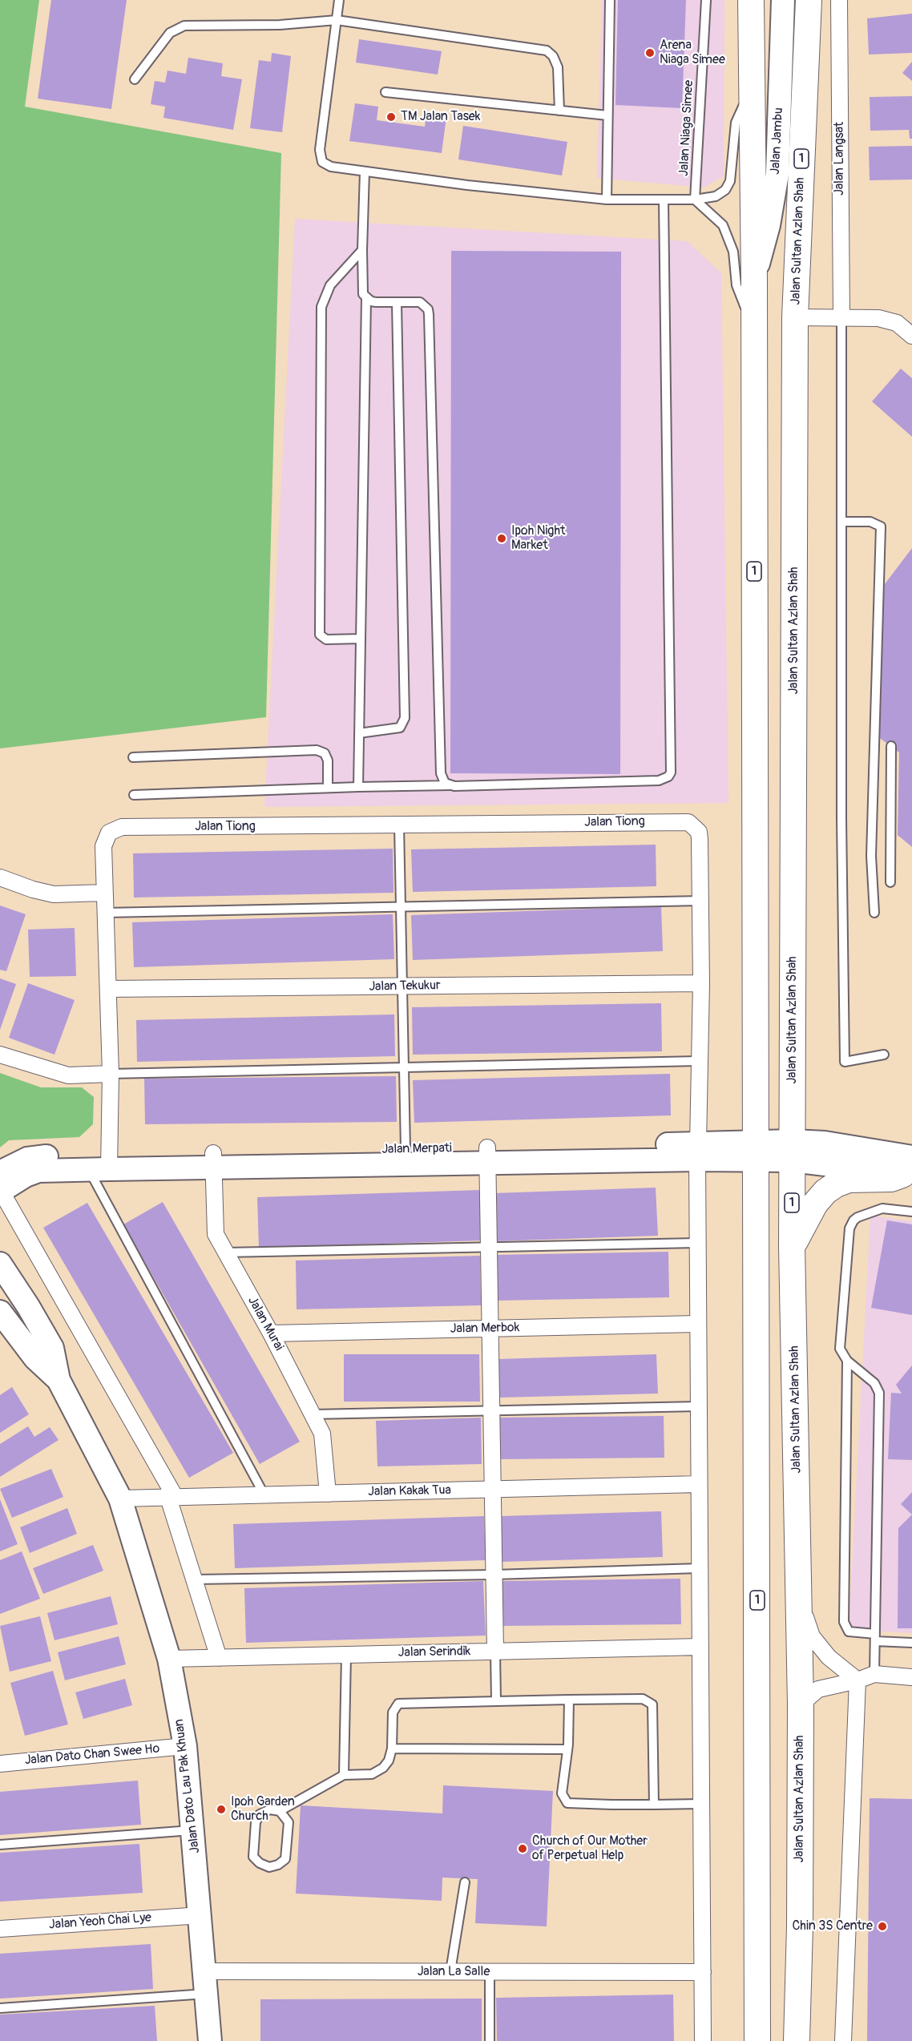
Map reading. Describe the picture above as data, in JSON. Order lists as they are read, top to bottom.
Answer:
{
  "streets": {
    "main road": [
      "Jalan Jambu",
      "1",
      "Jalan Sultan Azlan Shah",
      "Jalan Merpati",
      "Jalan Dato Lau Pak Khuan"
    ],
    "street": [
      "Jalan Langsat",
      "Jalan Tiong",
      "Jalan Tekukur",
      "Jalan Murai",
      "Jalan Merbok",
      "Jalan Kakak Tua",
      "Jalan Serindik",
      "Jalan Dato Chan Swee Ho",
      "Jalan Yeoh Chai Lye",
      "Jalan La Salle"
    ],
    "lane": ["Jalan Niaga Simee"]
  },
  "crossings": [
    ["Jalan Jambu", "1"],
    ["1", "Jalan Merpati"],
    ["Jalan Sultan Azlan Shah", "Jalan Merpati"],
    ["Jalan Tiong", "Jalan Tekukur"],
    ["Jalan Tiong", "Jalan Merpati"],
    ["Jalan Merpati", "Jalan Murai"],
    ["Jalan Murai", "Jalan Merbok"],
    ["Jalan Murai", "Jalan Kakak Tua"],
    ["Jalan Kakak Tua", "Jalan Dato Lau Pak Khuan"],
    ["Jalan Serindik", "Jalan Dato Lau Pak Khuan"],
    ["Jalan Dato Chan Swee Ho", "Jalan Dato Lau Pak Khuan"],
    ["Jalan Dato Lau Pak Khuan", "Jalan Yeoh Chai Lye"],
    ["Jalan Dato Lau Pak Khuan", "Jalan La Salle"]
  ],
  "places": [
    "Arena Niaga Simee",
    "TM Jalan Tasek",
    "Ipoh Night Market",
    "Ipoh Garden Church",
    "Church of Our Mother of Perpetual Help",
    "Chin 3S Centre"
  ]
}
